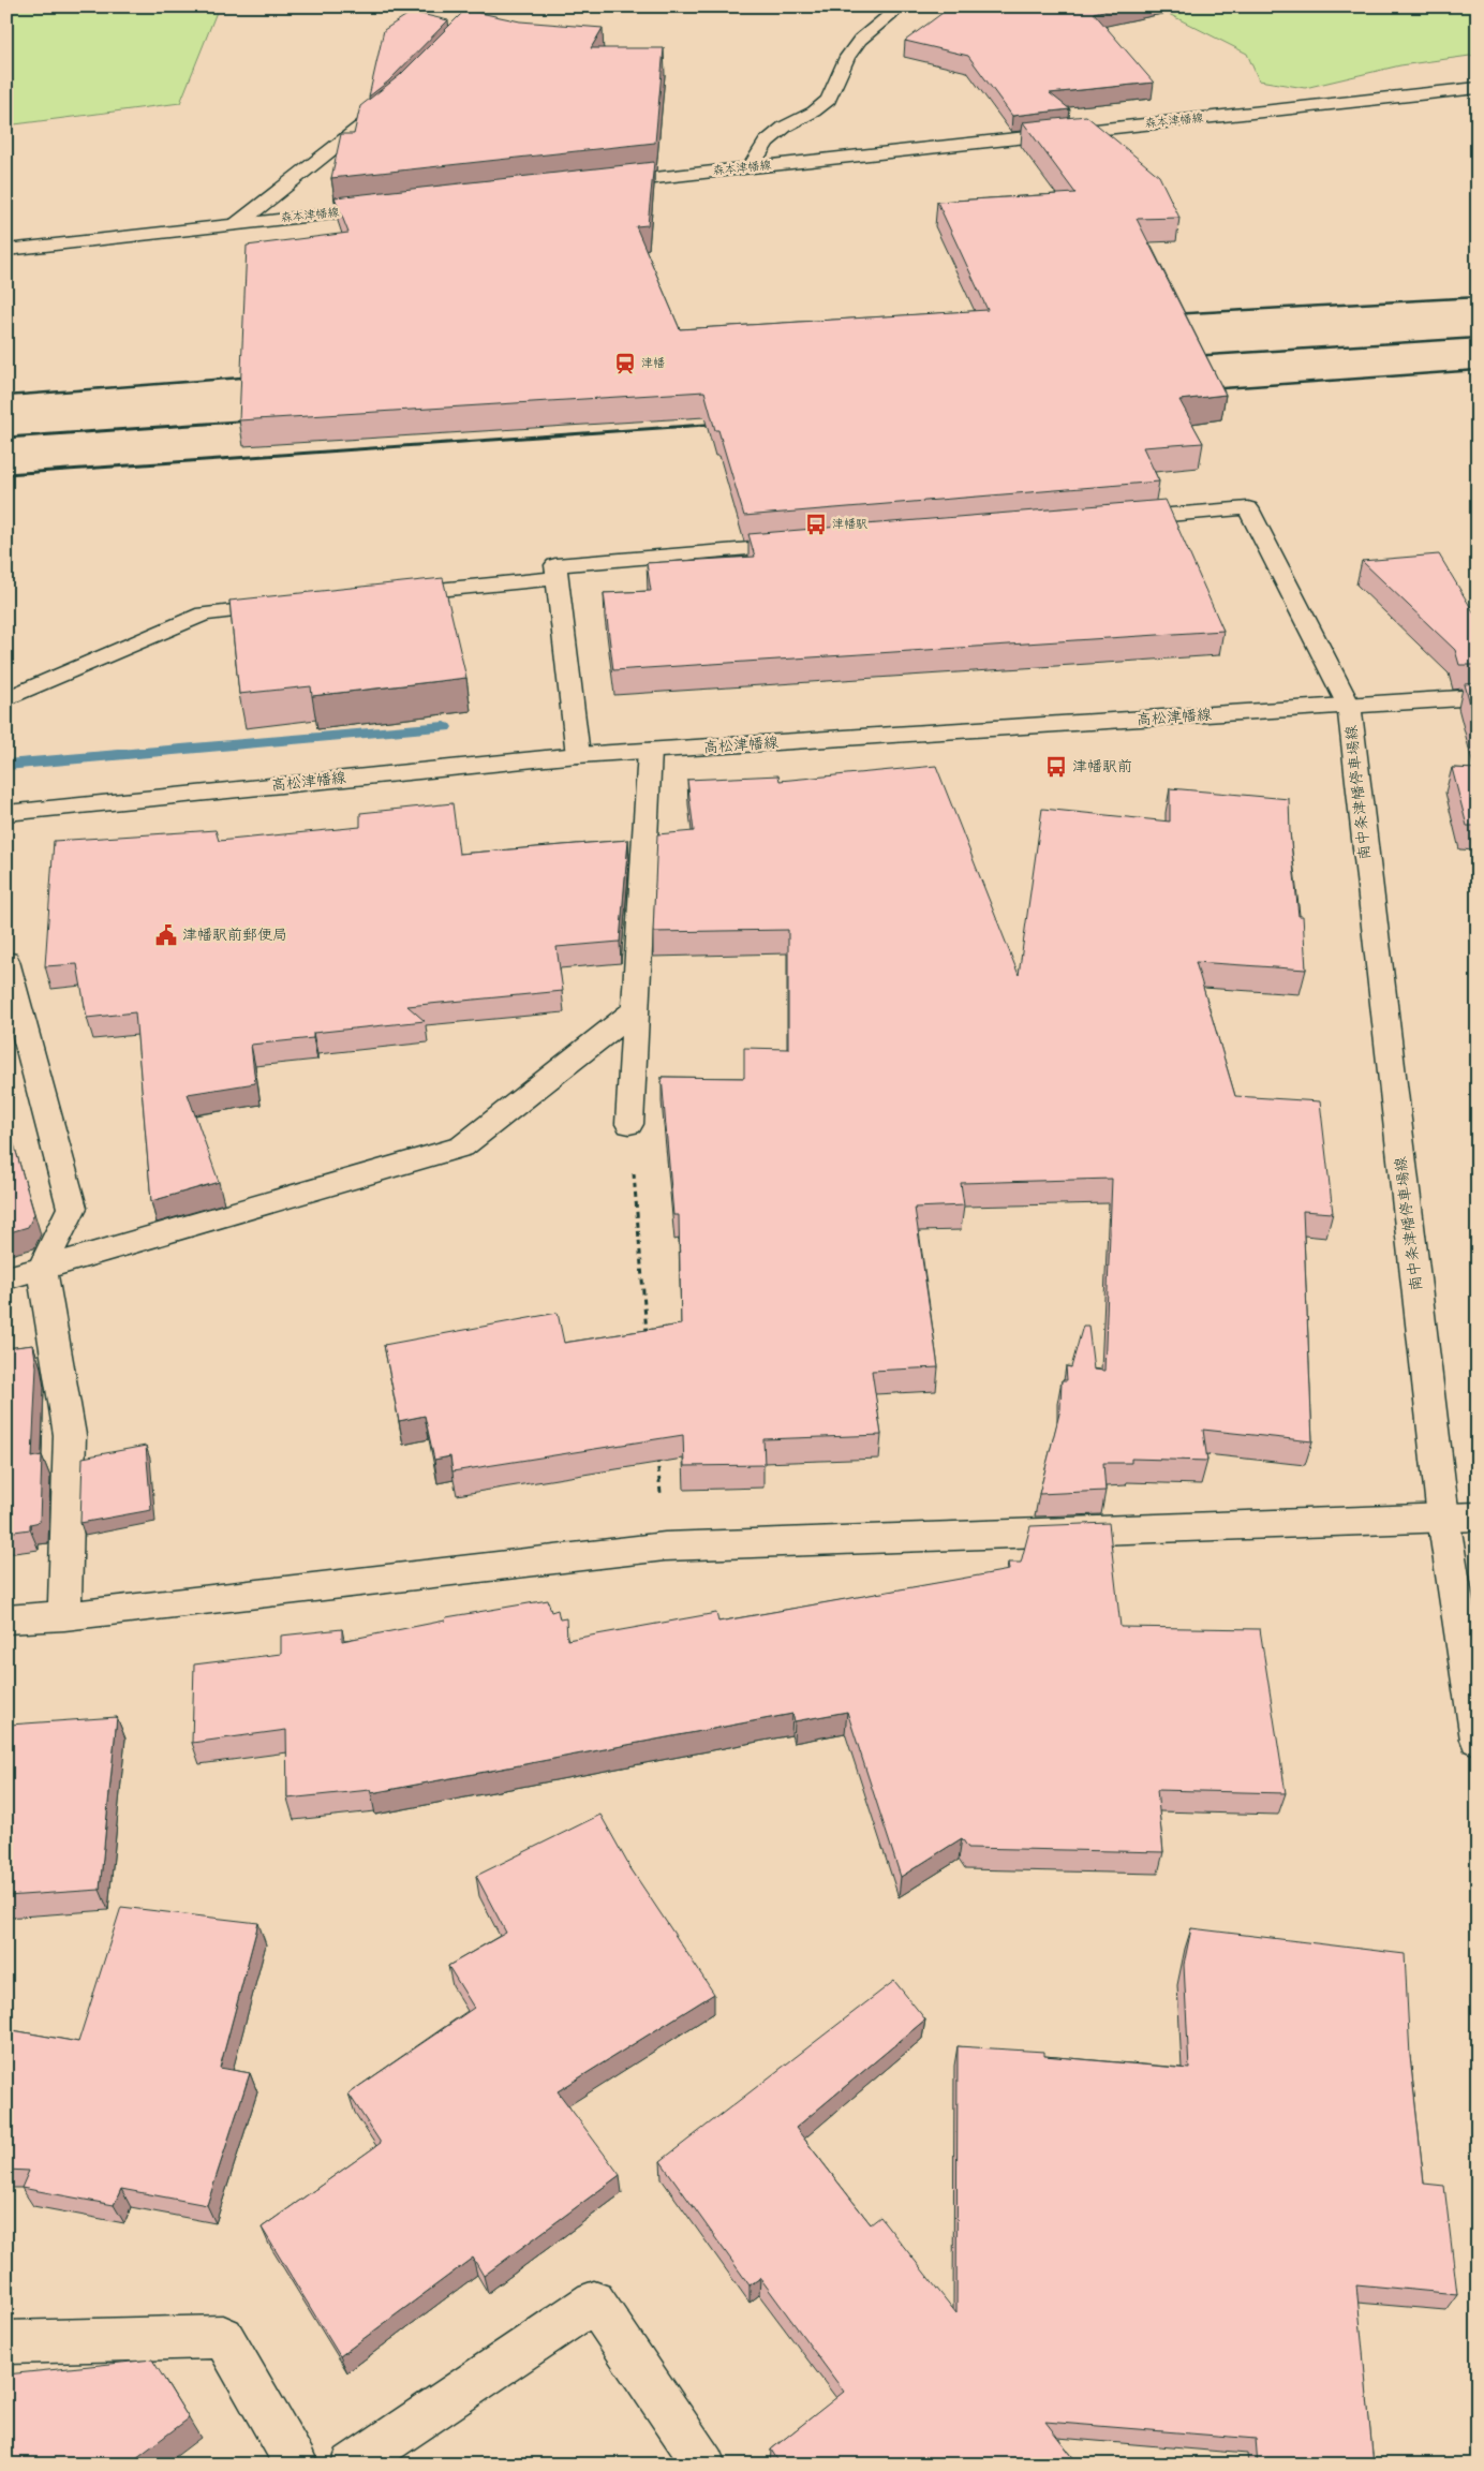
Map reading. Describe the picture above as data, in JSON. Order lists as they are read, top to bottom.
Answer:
{
  "streets": {
    "main road": ["森本津幡線", "高松津幡線", "南中条津幡停車場線"]
  },
  "crossings": [
    ["高松津幡線", "南中条津幡停車場線"]
  ],
  "places": {
    "station": ["津幡"],
    "bus stop": ["津幡駅", "津幡駅前"],
    "public building": ["津幡駅前郵便局"]
  }
}
